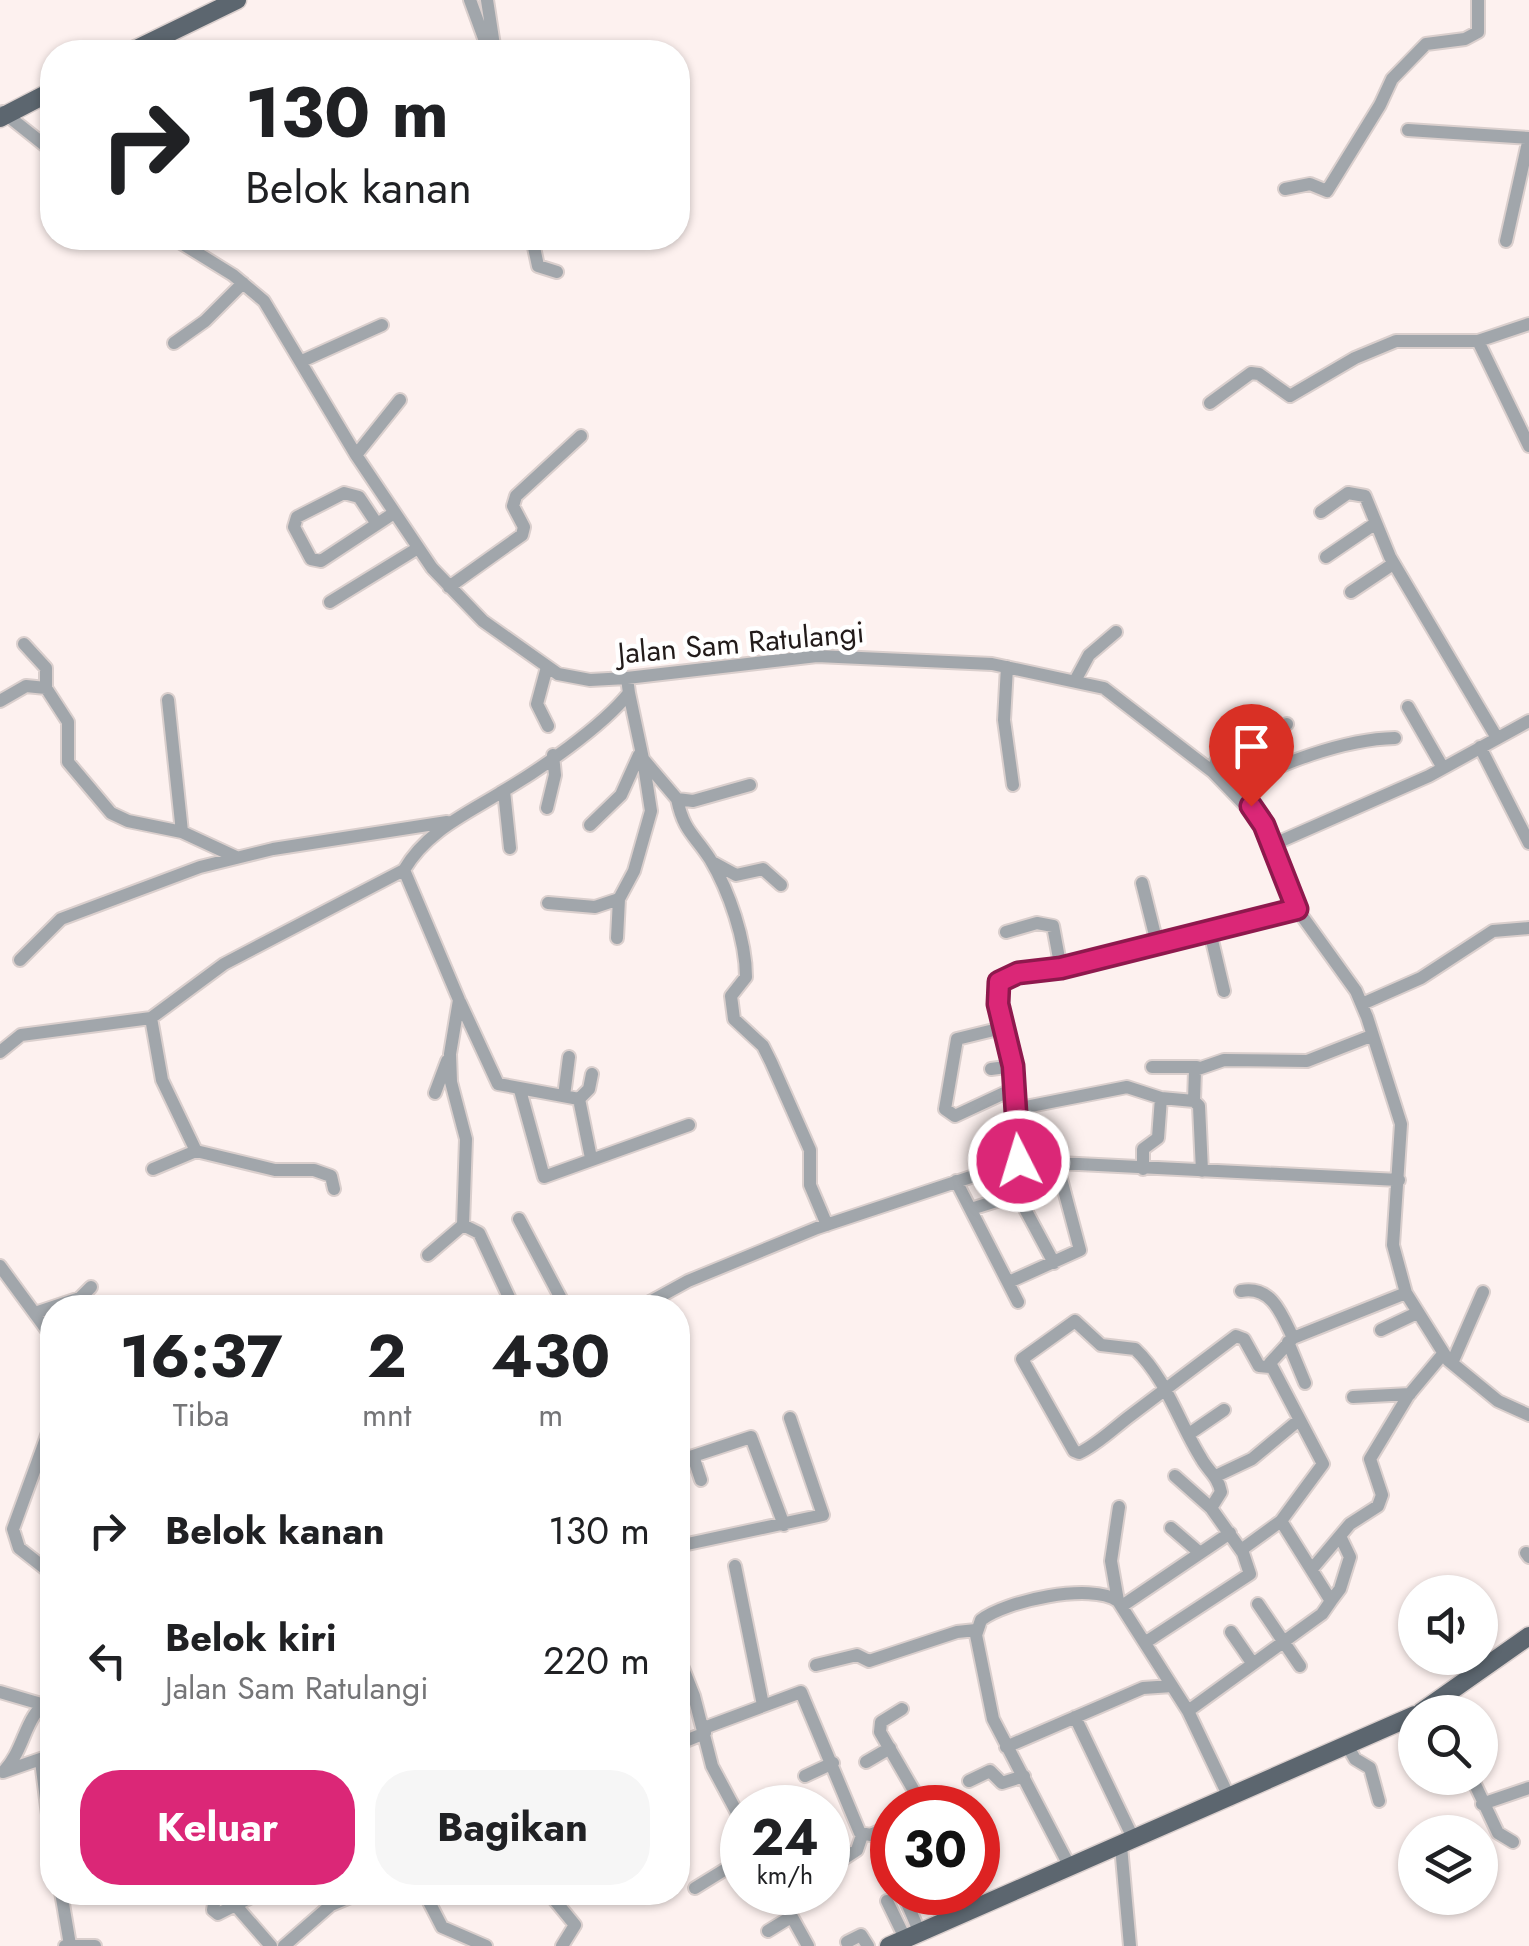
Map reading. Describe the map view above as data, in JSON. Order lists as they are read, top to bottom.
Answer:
{
  "streets": {
    "street": ["Jalan Sam Ratulangi"]
  },
  "page": {
    "turn": ["130 m", "Belok kanan"],
    "eta": [
      "16:37",
      "Tiba",
      "2",
      "mnt",
      "430",
      "m"
    ],
    "list": [
      {
        "name": "Belok kanan",
        "value": "130 m"
      },
      {
        "name": "Belok kiri",
        "note": "Jalan Sam Ratulangi",
        "value": "220 m"
      }
    ],
    "buttons": ["Keluar", "Bagikan"],
    "speed": "24 km/h",
    "limit": "30"
  }
}
